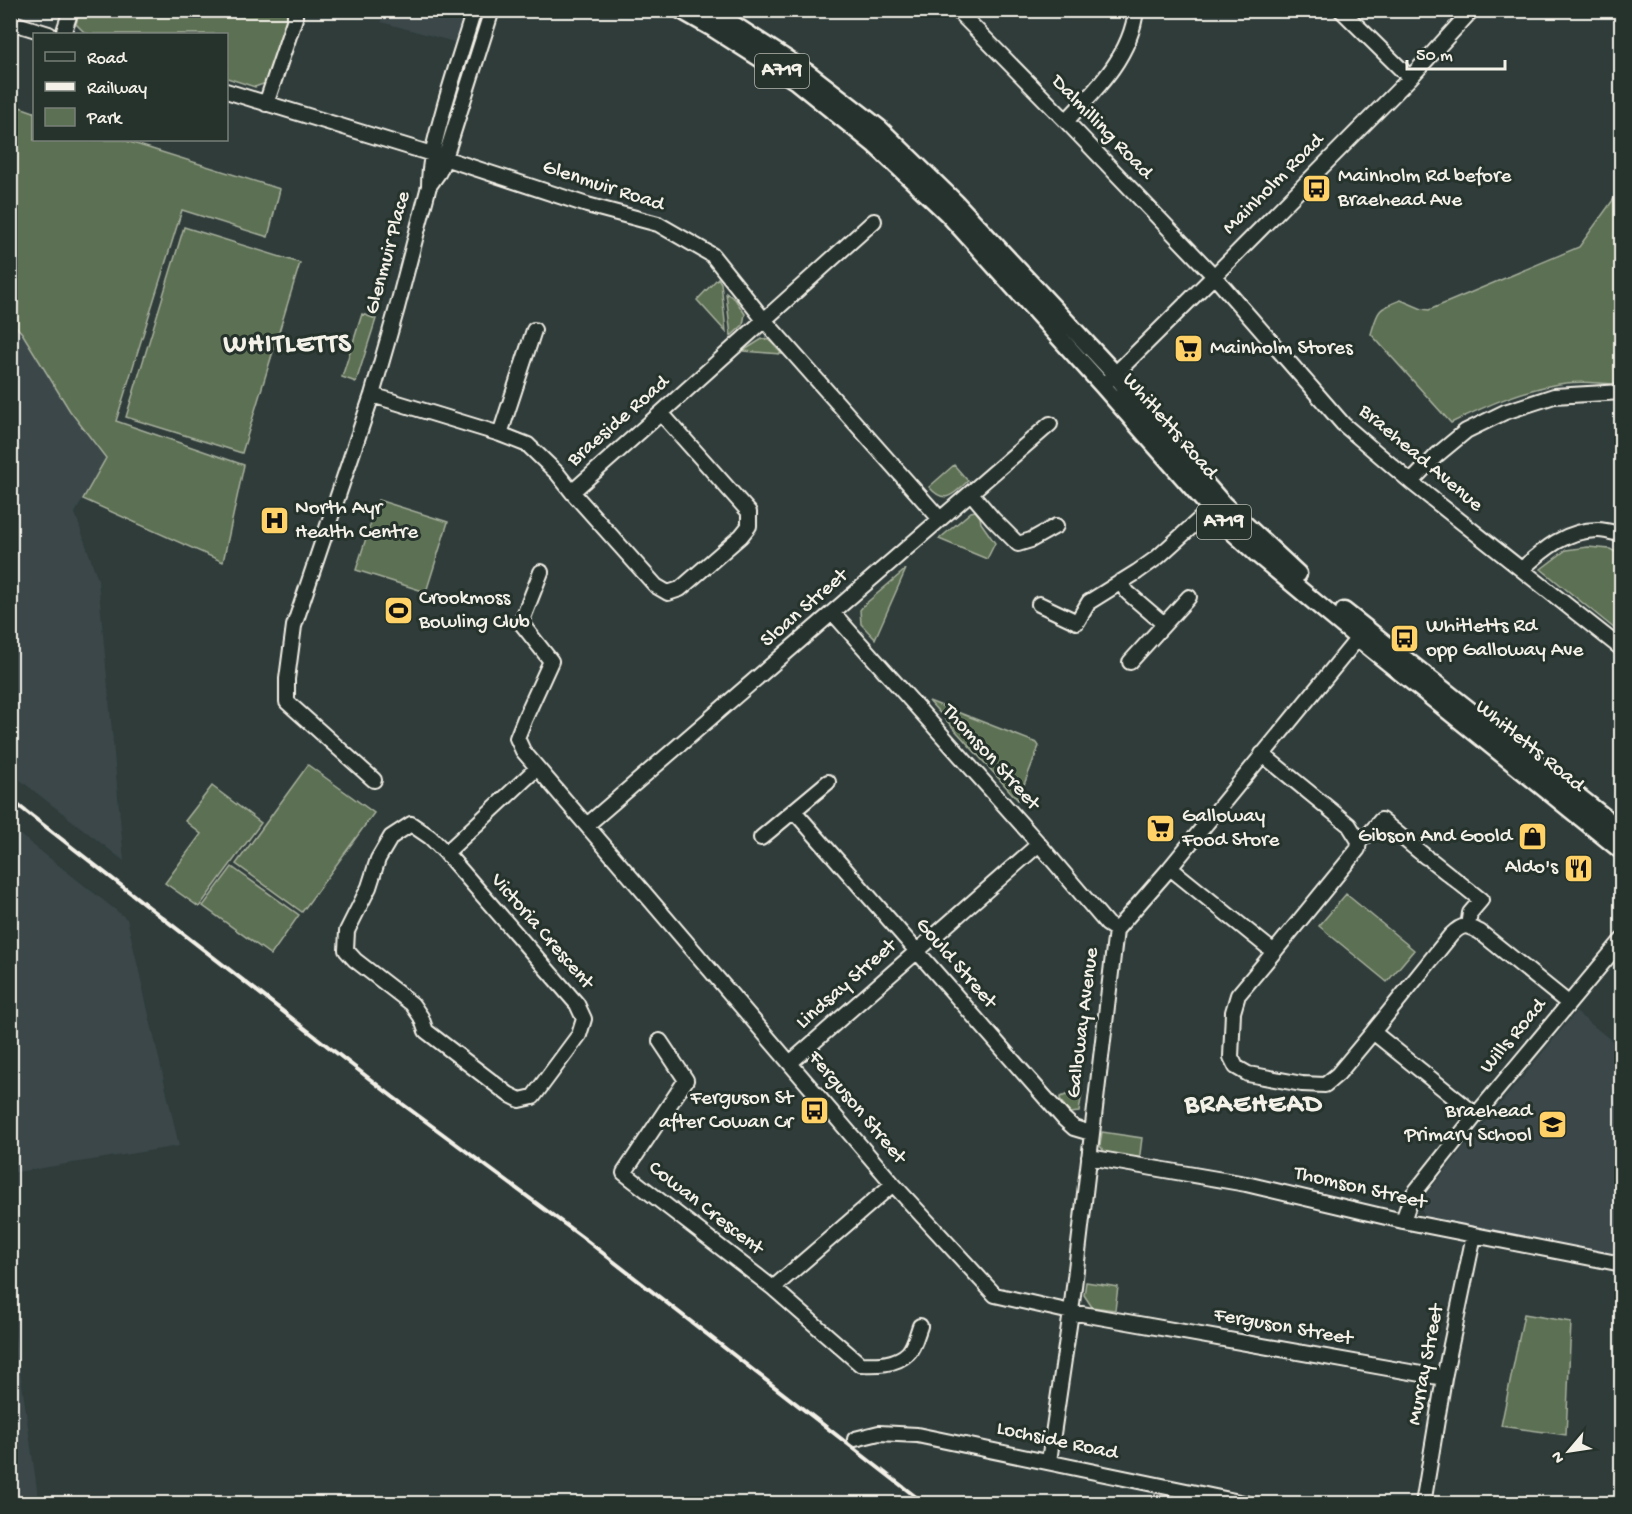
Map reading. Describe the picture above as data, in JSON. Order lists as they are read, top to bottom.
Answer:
{
  "streets": {
    "main road": ["A719", "Whitletts Road"],
    "street": [
      "Dalmilling Road",
      "Mainholm Road",
      "Glenmuir Road",
      "Glenmuir Place",
      "Braeside Road",
      "Braehead Avenue",
      "Sloan Street",
      "Thomson Street",
      "Victoria Crescent",
      "Gould Street",
      "Lindsay Street",
      "Galloway Avenue",
      "Wills Road",
      "Ferguson Street",
      "Cowan Crescent",
      "Murray Street",
      "Lochside Road"
    ]
  },
  "crossings": [
    ["A719", "Whitletts Road"],
    ["Dalmilling Road", "Mainholm Road"],
    ["Dalmilling Road", "Braehead Avenue"],
    ["Mainholm Road", "Whitletts Road"],
    ["Mainholm Road", "Braehead Avenue"],
    ["Glenmuir Road", "Glenmuir Place"],
    ["Glenmuir Road", "Braeside Road"],
    ["Glenmuir Road", "Sloan Street"],
    ["Glenmuir Place", "Braeside Road"],
    ["Whitletts Road", "Galloway Avenue"],
    ["Sloan Street", "Thomson Street"],
    ["Sloan Street", "Ferguson Street"],
    ["Thomson Street", "Lindsay Street"],
    ["Thomson Street", "Galloway Avenue"],
    ["Thomson Street", "Wills Road"],
    ["Thomson Street", "Murray Street"],
    ["Gould Street", "Lindsay Street"],
    ["Gould Street", "Galloway Avenue"],
    ["Lindsay Street", "Ferguson Street"],
    ["Galloway Avenue", "Ferguson Street"],
    ["Galloway Avenue", "Lochside Road"],
    ["Ferguson Street", "Murray Street"]
  ],
  "districts": ["WHITLETTS", "BRAEHEAD"],
  "places": {
    "bus stop": ["Mainholm Rd before Braehead Ave", "Whitletts Rd opp Galloway Ave", "Ferguson St after Cowan Cr"],
    "supermarket": ["Mainholm Stores", "Galloway Food Store"],
    "hospital": ["North Ayr Health Centre"],
    "sports": ["Crookmoss Bowling Club"],
    "shop": ["Gibson And Goold"],
    "restaurant": ["Aldo's"],
    "school or university": ["Braehead Primary School"]
  },
  "legend": ["Road", "Railway", "Park"],
  "scale_bar": "50 m",
  "north": "bottom left"
}
